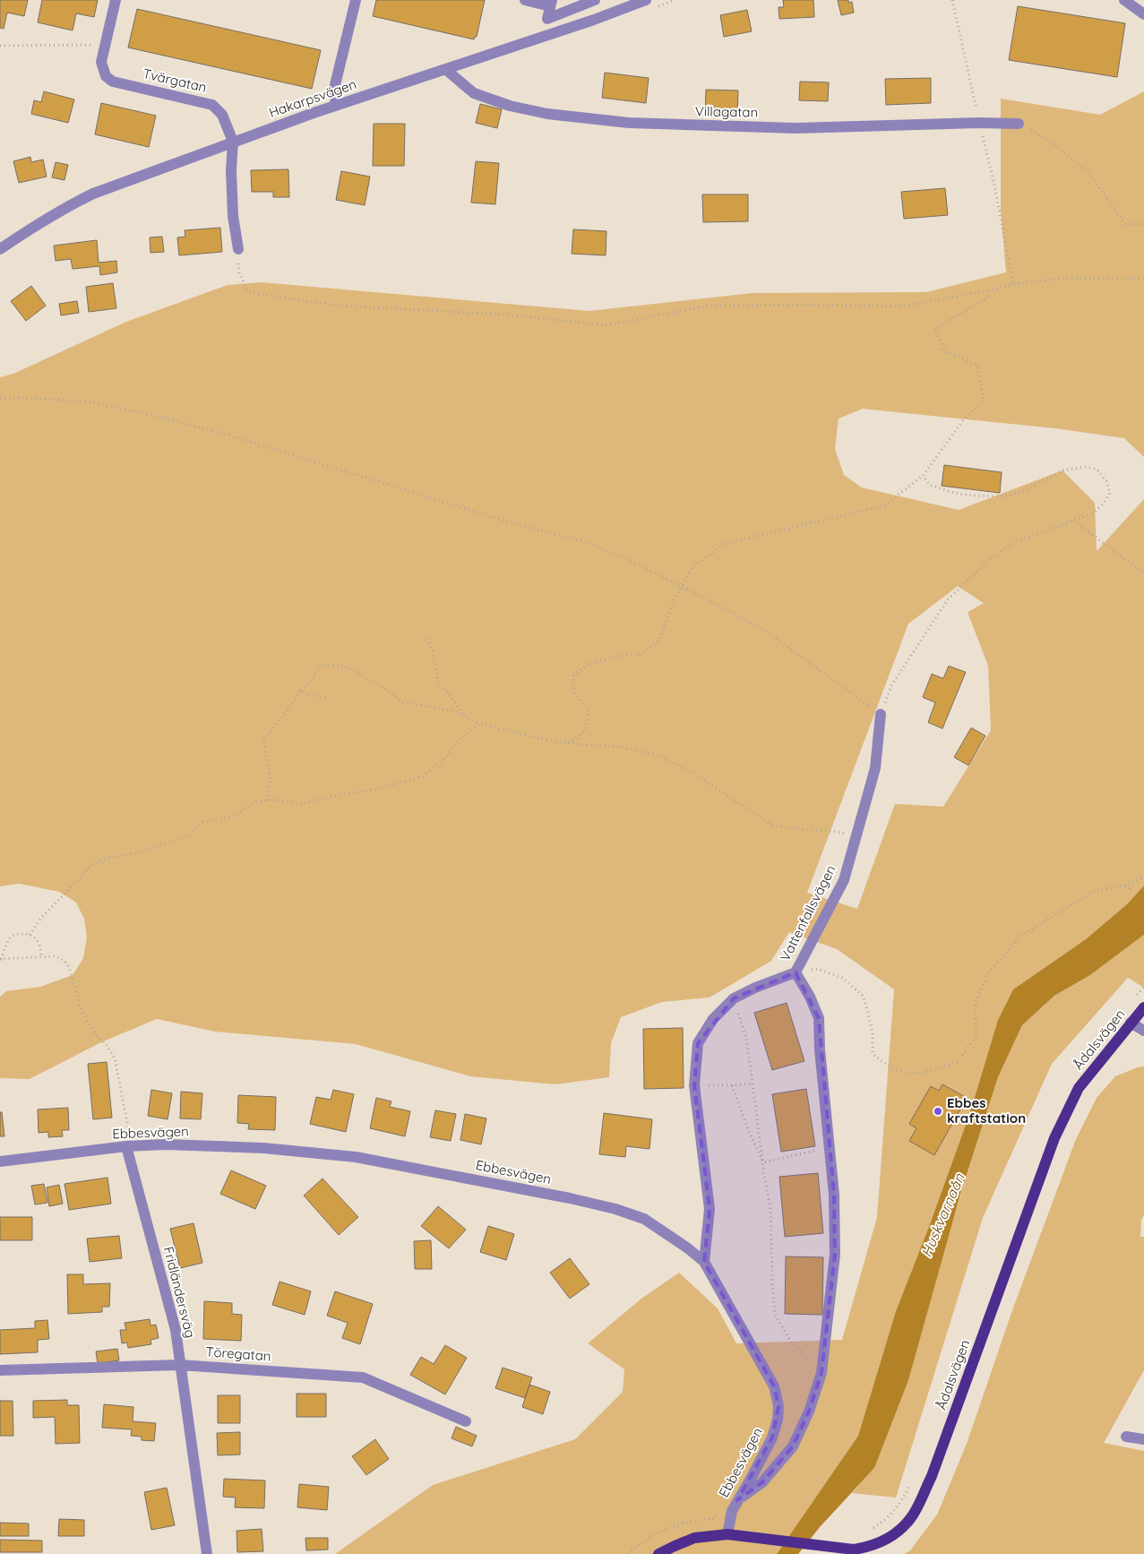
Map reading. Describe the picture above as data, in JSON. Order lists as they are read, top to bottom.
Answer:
{
  "streets": {
    "main road": ["Ådalsvägen"],
    "street": [
      "Tvärgatan",
      "Hakarpsvägen",
      "Villagatan",
      "Vattenfallsvägen",
      "Ebbesvägen",
      "Fridländersväg",
      "Töregatan"
    ]
  },
  "crossings": [
    ["Tvärgatan", "Hakarpsvägen"],
    ["Hakarpsvägen", "Villagatan"],
    ["Vattenfallsvägen", "Ebbesvägen"],
    ["Ådalsvägen", "Ebbesvägen"],
    ["Ebbesvägen", "Fridländersväg"],
    ["Fridländersväg", "Töregatan"]
  ],
  "water": ["Huskvarnaån"],
  "places": ["Ebbes kraftstation"]
}
